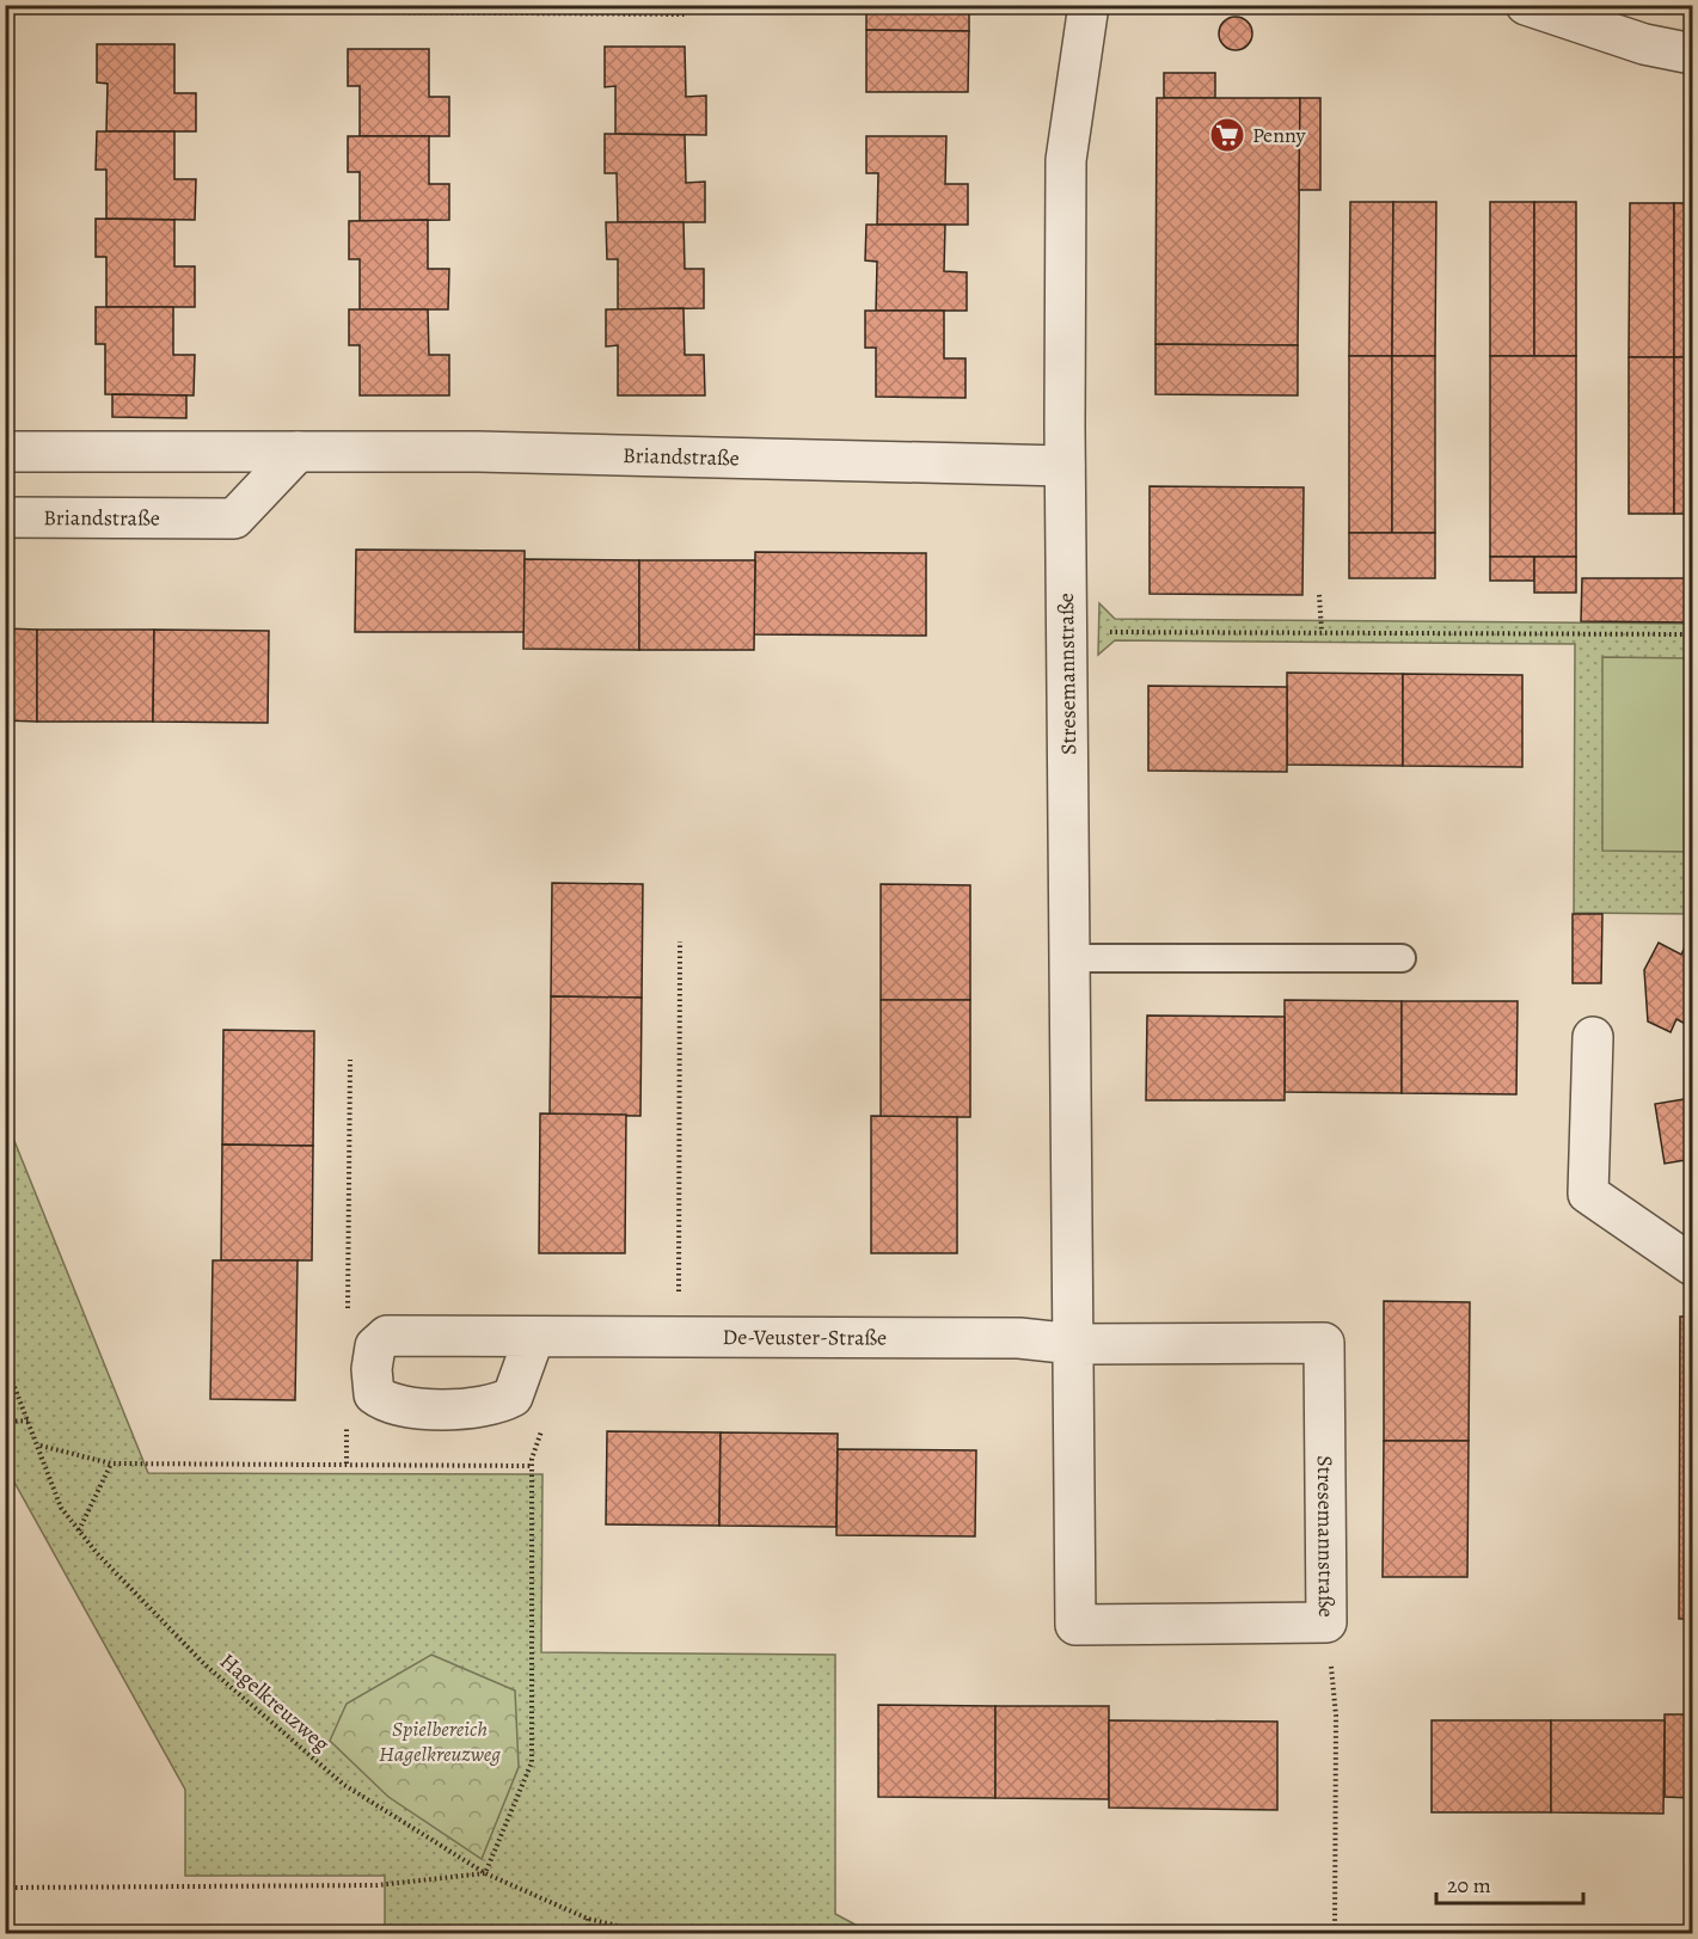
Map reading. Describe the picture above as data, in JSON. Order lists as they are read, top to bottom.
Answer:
{
  "streets": {
    "street": ["Briandstraße", "Stresemannstraße", "De-Veuster-Straße"],
    "path": ["Hagelkreuzweg"]
  },
  "crossings": [
    ["Briandstraße", "Stresemannstraße"],
    ["Stresemannstraße", "De-Veuster-Straße"]
  ],
  "parks": ["Spielbereich Hagelkreuzweg"],
  "places": {
    "supermarket": ["Penny"]
  },
  "scale_bar": "20 m"
}
